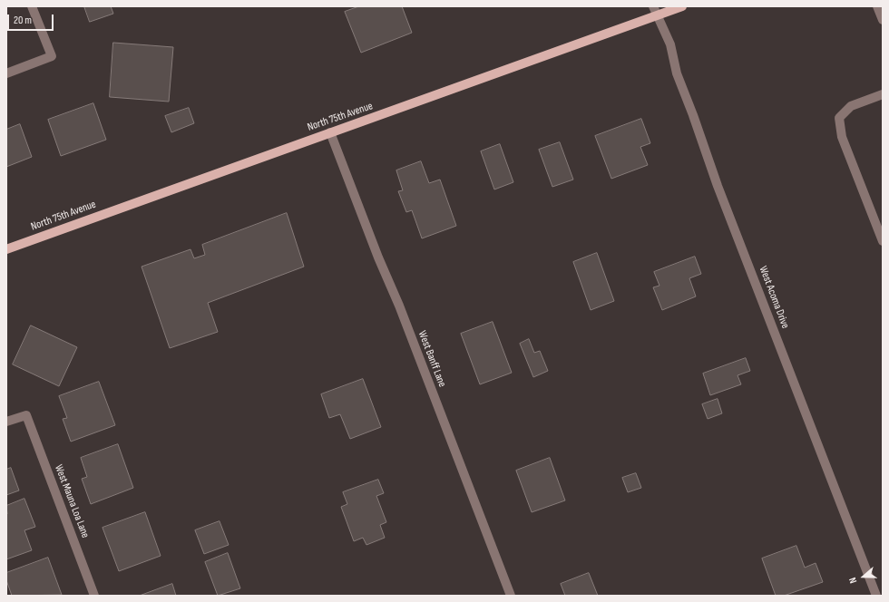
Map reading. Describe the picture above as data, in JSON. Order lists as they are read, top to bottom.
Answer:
{
  "streets": {
    "main road": ["North 75th Avenue"],
    "street": ["West Acoma Drive", "West Banff Lane", "West Mauna Loa Lane"]
  },
  "crossings": [
    ["North 75th Avenue", "West Acoma Drive"],
    ["North 75th Avenue", "West Banff Lane"]
  ],
  "scale_bar": "20 m",
  "north": "left"
}
